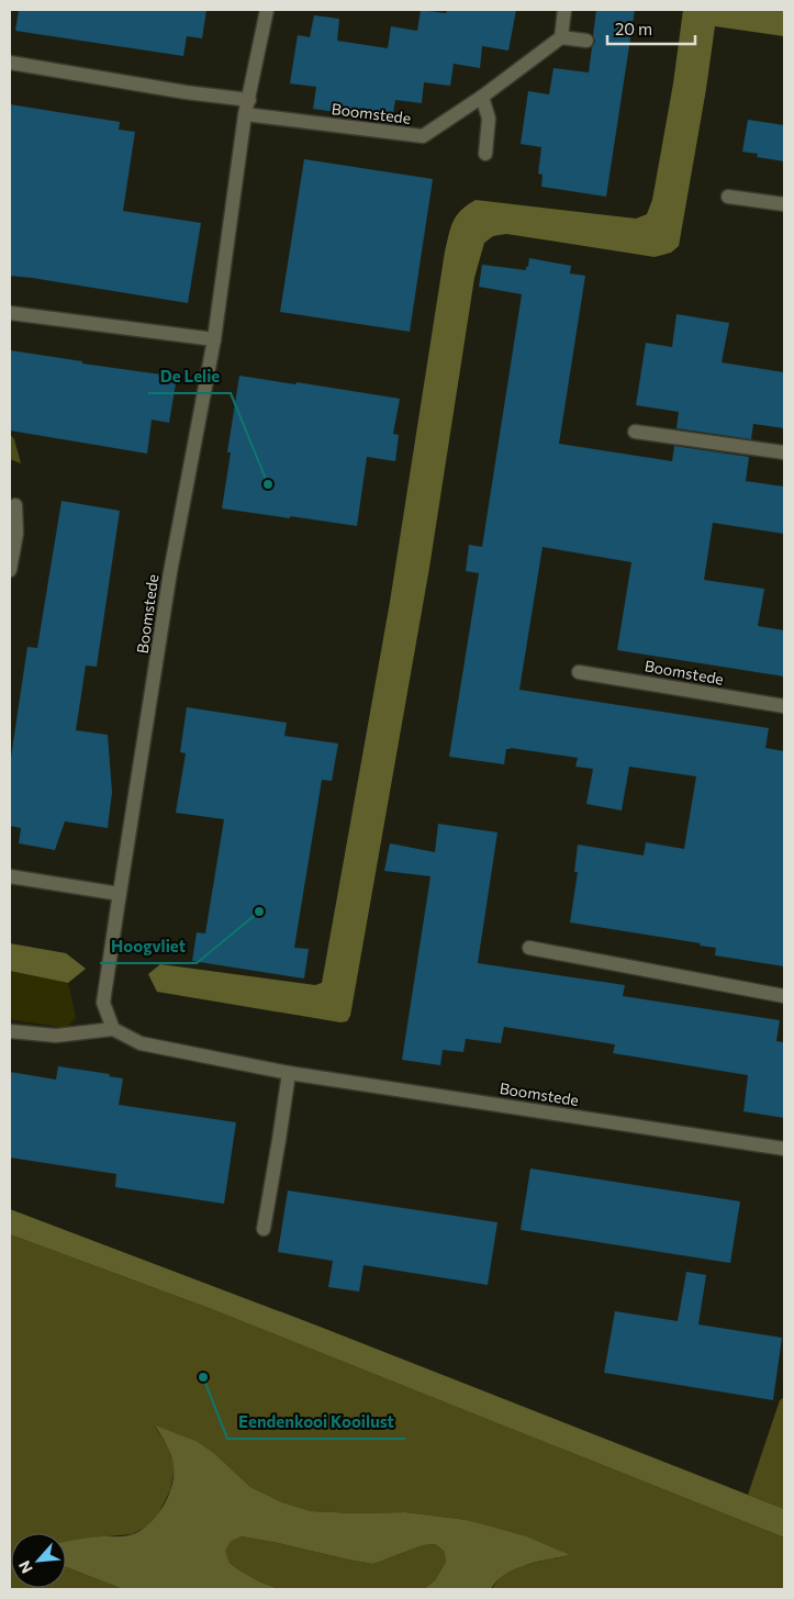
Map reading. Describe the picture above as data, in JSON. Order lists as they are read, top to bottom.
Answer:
{
  "streets": {
    "street": ["Boomstede"]
  },
  "places": ["De Lelie", "Hoogvliet", "Eendenkooi Kooilust"],
  "scale_bar": "20 m",
  "north": "bottom left"
}
